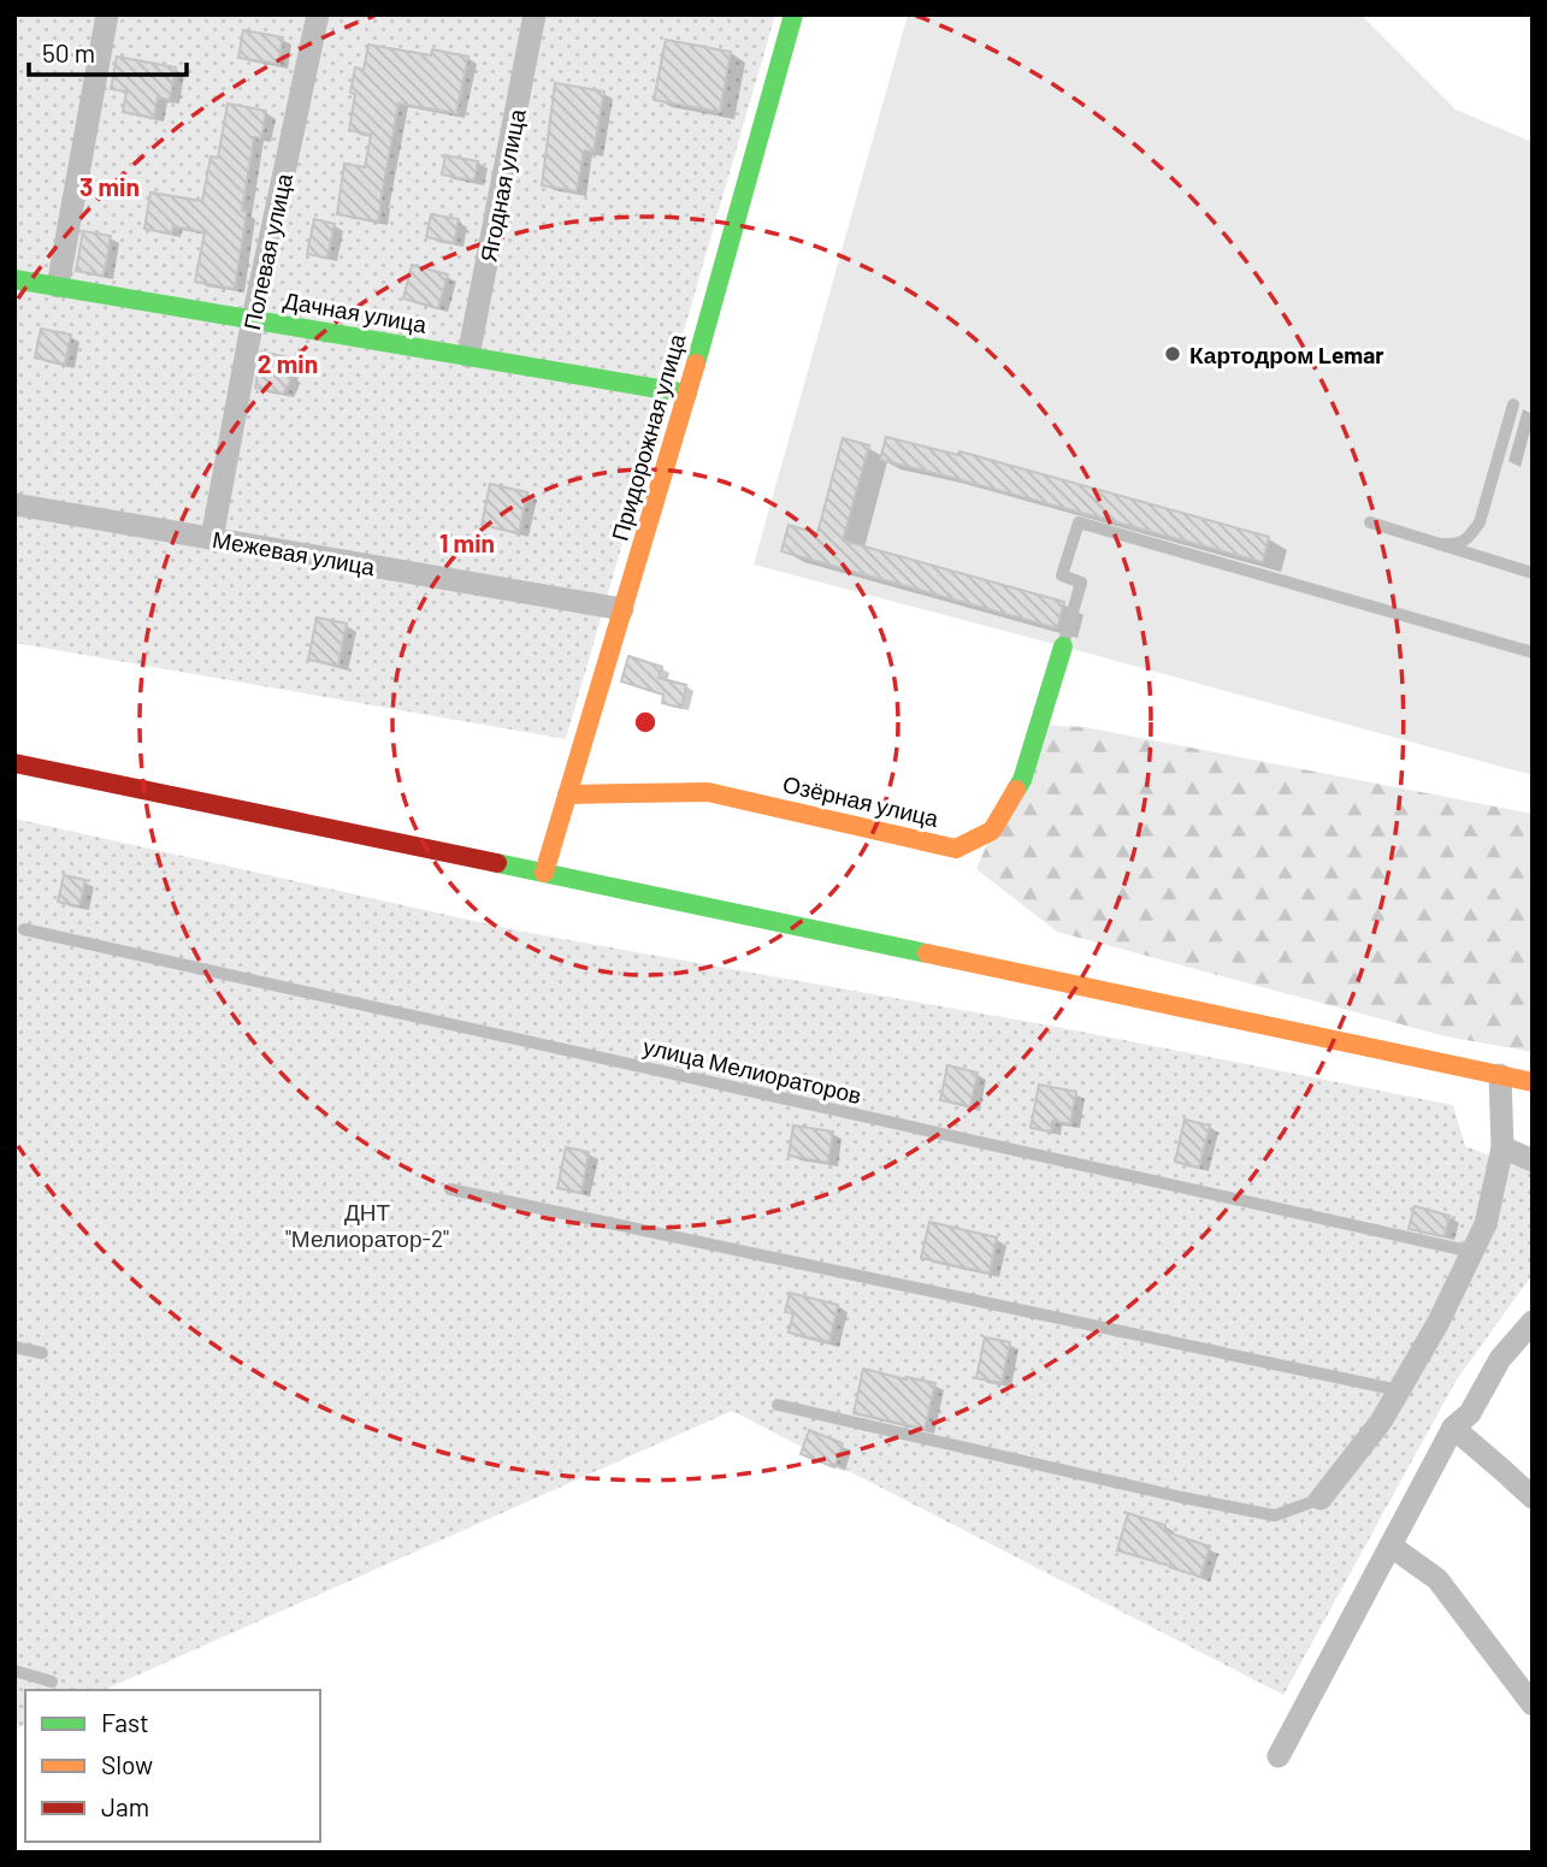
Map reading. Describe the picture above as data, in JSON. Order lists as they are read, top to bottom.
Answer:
{
  "streets": {
    "street": [
      "Ягодная улица",
      "Полевая улица",
      "Дачная улица",
      "Придорожная улица",
      "Межевая улица",
      "Озёрная улица"
    ],
    "lane": ["улица Мелиораторов"]
  },
  "crossings": [
    ["Ягодная улица", "Дачная улица"],
    ["Полевая улица", "Дачная улица"],
    ["Полевая улица", "Межевая улица"],
    ["Дачная улица", "Придорожная улица"],
    ["Придорожная улица", "Межевая улица"],
    ["Придорожная улица", "Озёрная улица"]
  ],
  "parks": ["ДНТ \"Мелиоратор-2\""],
  "places": ["Картодром Lemar"],
  "legend": ["Fast", "Slow", "Jam"],
  "scale_bar": "50 m",
  "rings": ["3 min", "2 min", "1 min"]
}
